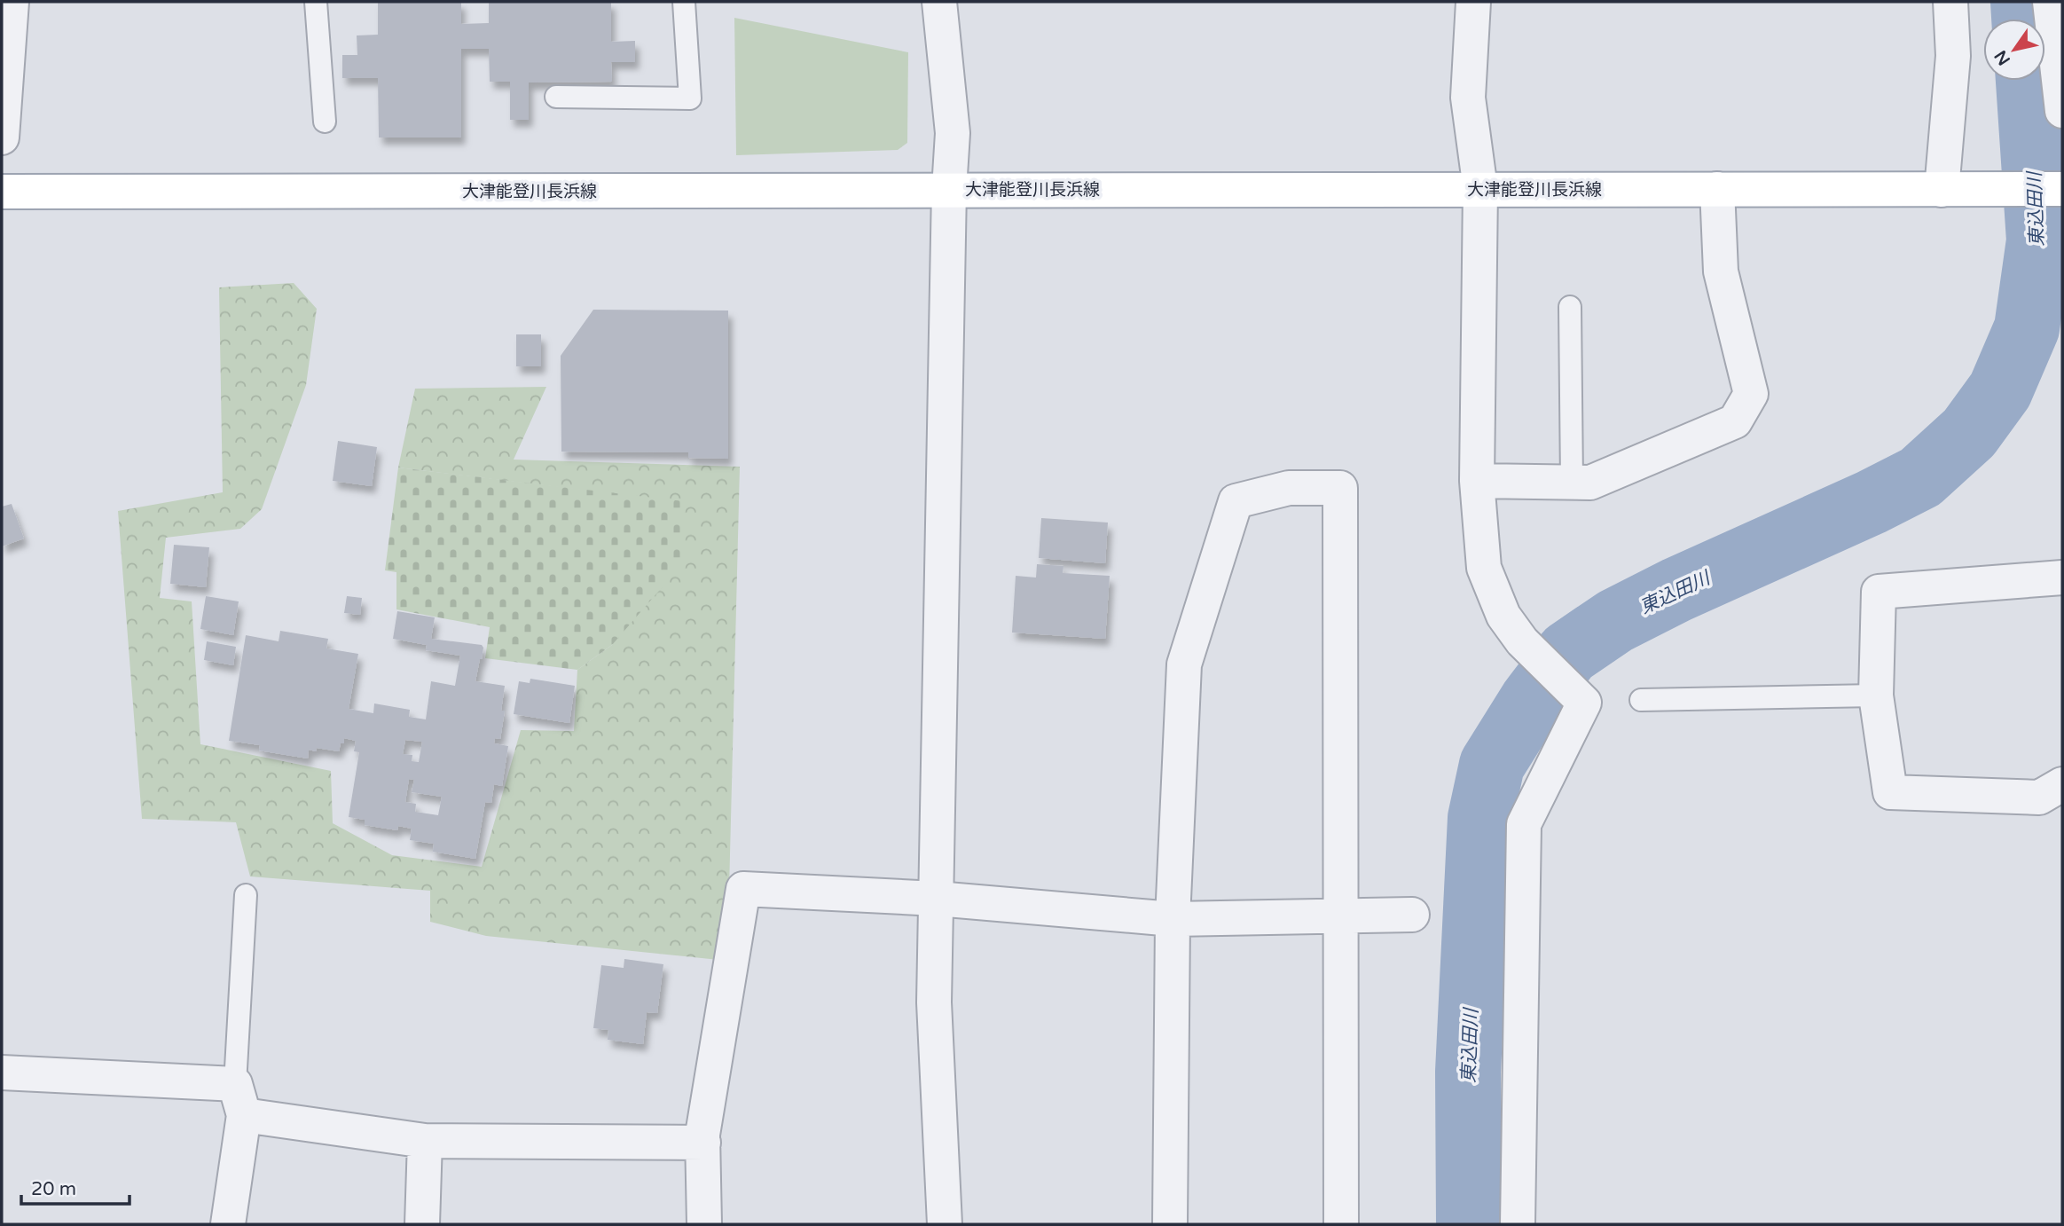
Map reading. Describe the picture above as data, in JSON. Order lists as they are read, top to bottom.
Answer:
{
  "streets": {
    "main road": ["大津能登川長浜線"]
  },
  "water": ["東込田川"],
  "scale_bar": "20 m",
  "north": "bottom left"
}
